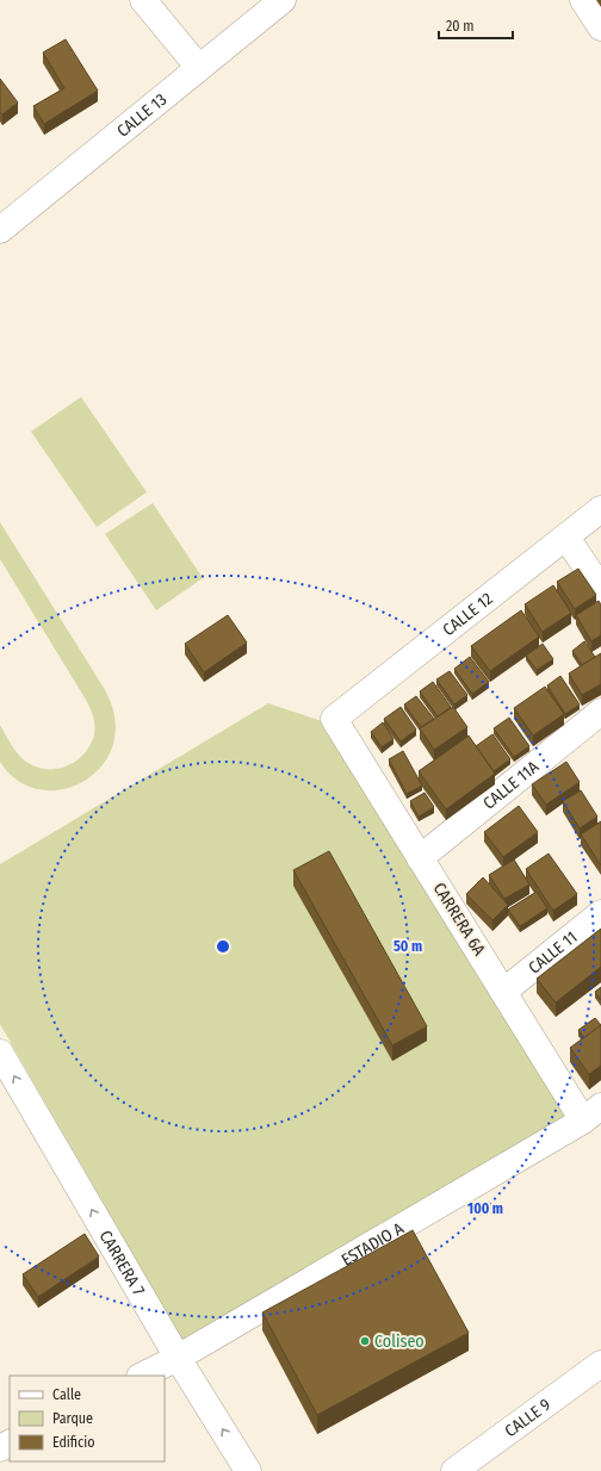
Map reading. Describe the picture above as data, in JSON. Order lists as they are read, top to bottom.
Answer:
{
  "streets": {
    "street": [
      "CALLE 13",
      "CALLE 12",
      "CALLE 11A",
      "CARRERA 6A",
      "CALLE 11",
      "ESTADIO A",
      "CARRERA 7",
      "CALLE 9"
    ]
  },
  "crossings": [
    ["CALLE 12", "CARRERA 6A"],
    ["CALLE 11A", "CARRERA 6A"],
    ["CARRERA 6A", "CALLE 11"],
    ["CARRERA 6A", "ESTADIO A"],
    ["ESTADIO A", "CARRERA 7"]
  ],
  "one_way": ["CARRERA 7"],
  "places": ["Coliseo"],
  "legend": ["Calle", "Parque", "Edificio"],
  "scale_bar": "20 m",
  "rings": ["50 m", "100 m"]
}
